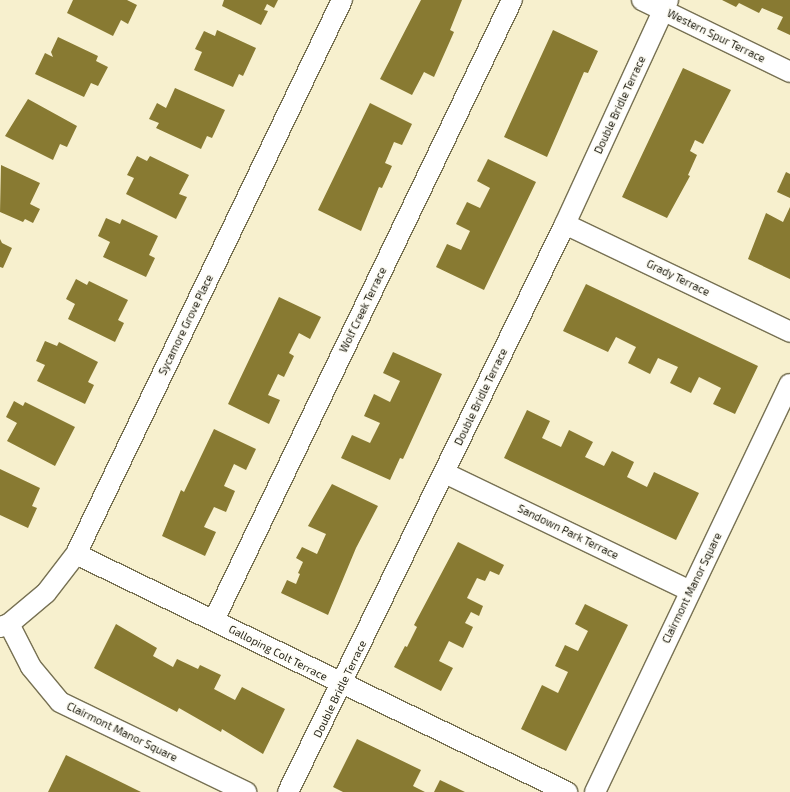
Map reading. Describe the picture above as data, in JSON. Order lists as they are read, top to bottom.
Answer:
{
  "streets": {
    "street": [
      "Western Spur Terrace",
      "Double Bridle Terrace",
      "Grady Terrace",
      "Wolf Creek Terrace",
      "Sycamore Grove Place",
      "Sandown Park Terrace",
      "Clairmont Manor Square",
      "Galloping Colt Terrace"
    ]
  },
  "crossings": [
    ["Western Spur Terrace", "Double Bridle Terrace"],
    ["Double Bridle Terrace", "Grady Terrace"],
    ["Double Bridle Terrace", "Sandown Park Terrace"],
    ["Double Bridle Terrace", "Galloping Colt Terrace"],
    ["Wolf Creek Terrace", "Galloping Colt Terrace"],
    ["Sycamore Grove Place", "Clairmont Manor Square"],
    ["Sycamore Grove Place", "Galloping Colt Terrace"],
    ["Sandown Park Terrace", "Clairmont Manor Square"]
  ]
}
